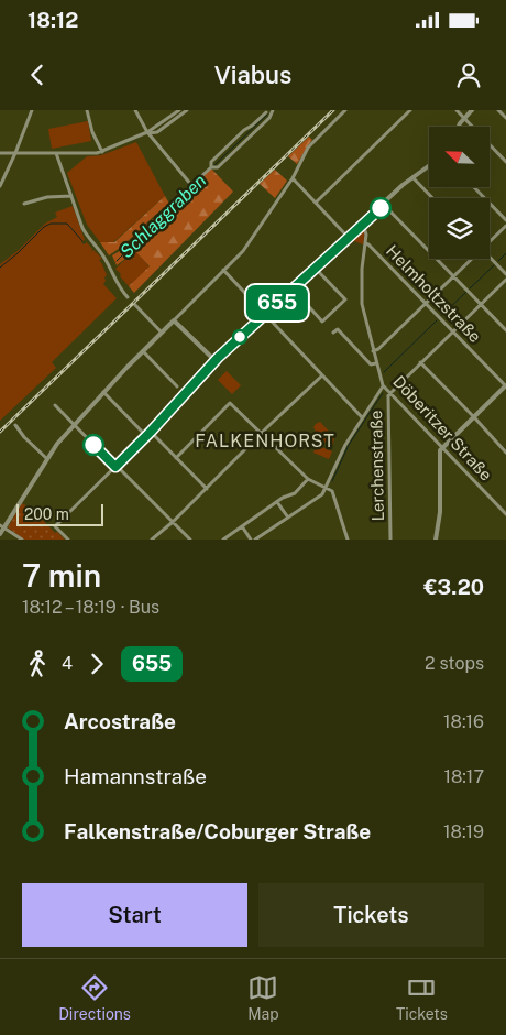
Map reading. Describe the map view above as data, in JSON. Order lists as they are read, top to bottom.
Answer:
{
  "streets": {
    "street": ["Helmholtzstraße", "Döberitzer Straße", "Lerchenstraße"]
  },
  "crossings": [
    ["Helmholtzstraße", "Döberitzer Straße"],
    ["Döberitzer Straße", "Lerchenstraße"]
  ],
  "districts": ["FALKENHORST"],
  "water": ["Schlaggraben"],
  "lines": ["bus line 655"],
  "scale_bar": "200 m",
  "north": "top left",
  "page": {
    "status": "18:12",
    "header": "Viabus",
    "on_map": "655",
    "scale": "200 m",
    "heading": ["7 min", "18:12 – 18:19 · Bus", "€3.20"],
    "legs": ["4", "655", "2 stops"],
    "list": [
      {
        "name": "Arcostraße",
        "value": "18:16"
      },
      {
        "name": "Hamannstraße",
        "value": "18:17"
      },
      {
        "name": "Falkenstraße/Coburger Straße",
        "value": "18:19"
      }
    ],
    "buttons": ["Start", "Tickets"],
    "tabs": ["Directions", "Map", "Tickets"]
  }
}
